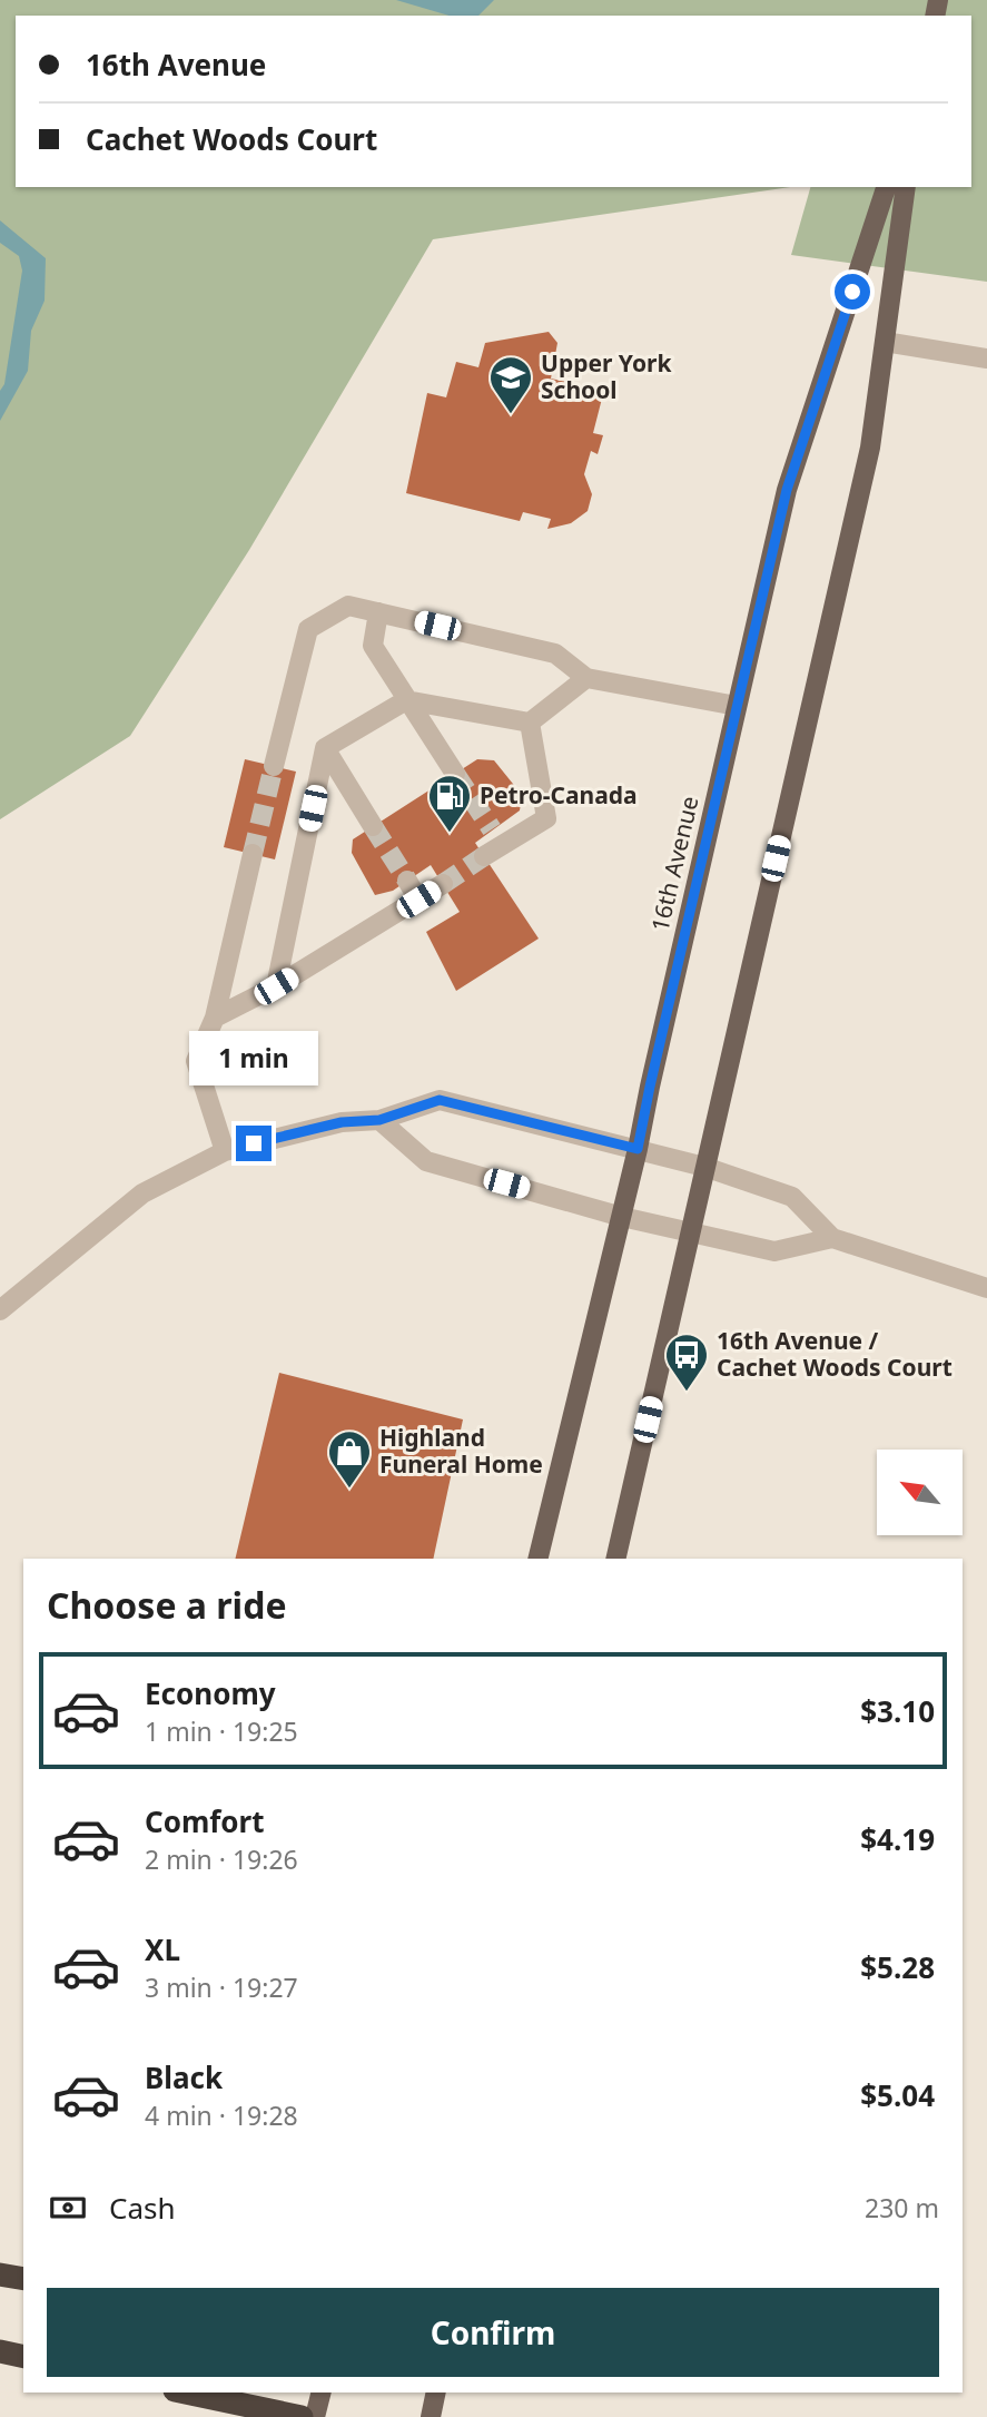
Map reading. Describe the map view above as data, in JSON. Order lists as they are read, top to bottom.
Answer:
{
  "streets": {
    "main road": ["16th Avenue"]
  },
  "places": {
    "school or university": ["Upper York School"],
    "fuel station": ["Petro-Canada"],
    "bus stop": ["16th Avenue / Cachet Woods Court"],
    "shop": ["Highland Funeral Home"]
  },
  "north": "top left",
  "page": {
    "banner": ["16th Avenue", "Cachet Woods Court"],
    "bubble": "1 min",
    "heading": "Choose a ride",
    "list": [
      {
        "name": "Economy",
        "note": "1 min · 19:25",
        "value": "$3.10"
      },
      {
        "name": "Comfort",
        "note": "2 min · 19:26",
        "value": "$4.19"
      },
      {
        "name": "XL",
        "note": "3 min · 19:27",
        "value": "$5.28"
      },
      {
        "name": "Black",
        "note": "4 min · 19:28",
        "value": "$5.04"
      }
    ],
    "pay": ["Cash", "230 m"],
    "buttons": "Confirm"
  }
}
